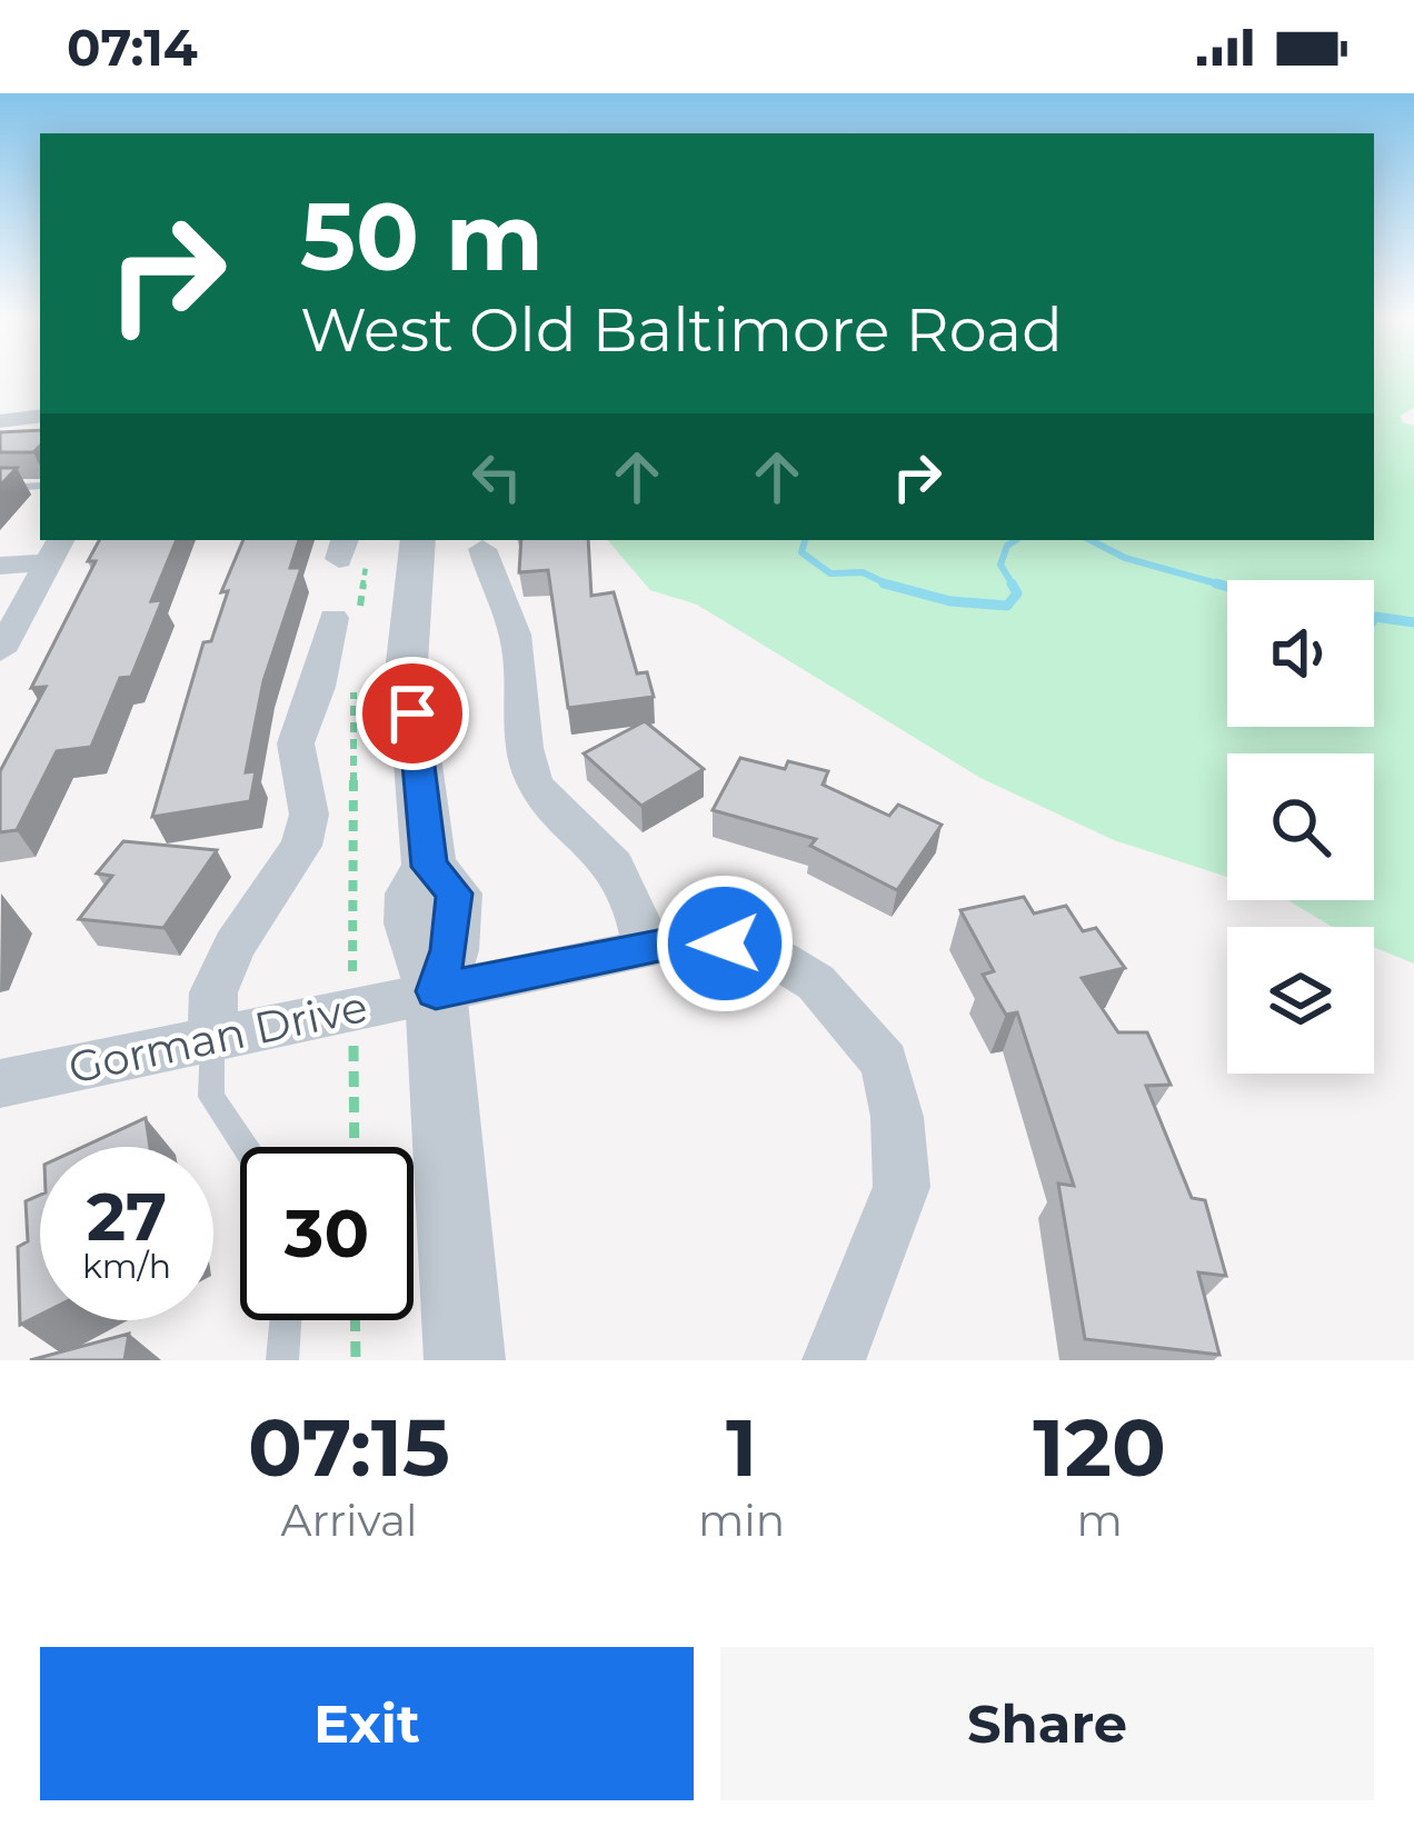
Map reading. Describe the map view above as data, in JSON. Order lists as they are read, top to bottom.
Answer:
{
  "streets": {
    "street": ["Gorman Drive"]
  },
  "page": {
    "status": "07:14",
    "turn": ["50 m", "West Old Baltimore Road"],
    "speed": "27 km/h",
    "limit": "30",
    "eta": [
      "07:15",
      "Arrival",
      "1",
      "min",
      "120",
      "m"
    ],
    "buttons": ["Exit", "Share"]
  }
}
